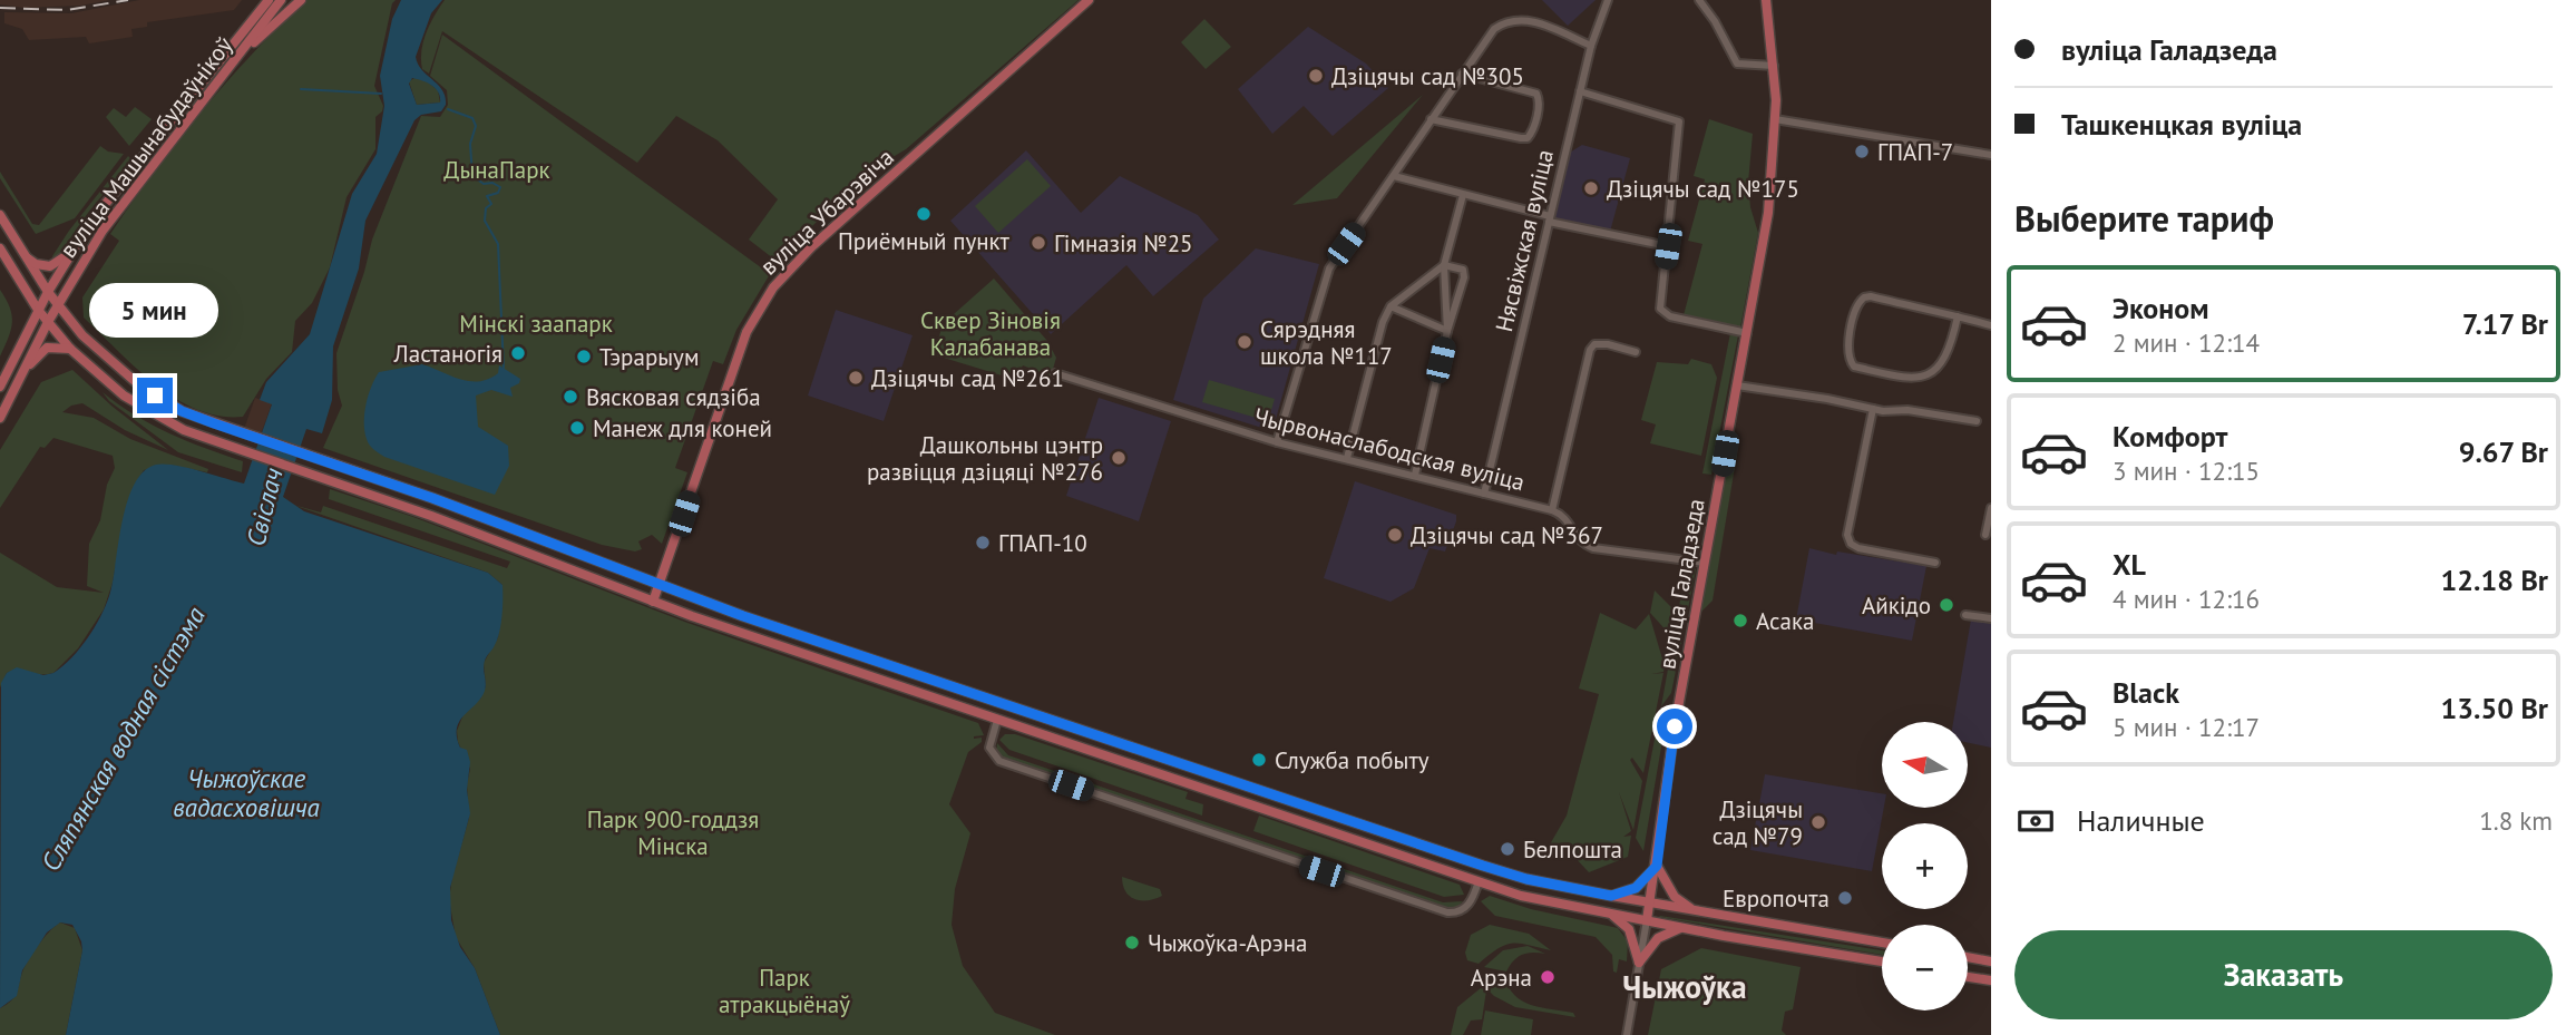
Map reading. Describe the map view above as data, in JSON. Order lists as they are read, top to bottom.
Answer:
{
  "streets": {
    "main road": ["вуліца Машынабудаўнікоў", "вуліца Убарэвіча", "вуліца Галадзеда"],
    "street": ["Нясвіжская вуліца", "Чырвонаслабодская вуліца"]
  },
  "crossings": [
    ["Нясвіжская вуліца", "Чырвонаслабодская вуліца"],
    ["Чырвонаслабодская вуліца", "вуліца Галадзеда"]
  ],
  "districts": ["Чыжоўка"],
  "water": ["Свіслач", "Сляпянская водная сістэма", "Чыжоўскае вадасховішча"],
  "parks": [
    "ДынаПарк",
    "Сквер Зіновія Калабанава",
    "Мінскі заапарк",
    "Парк 900-годдзя Мінска",
    "Парк атракцыёнаў"
  ],
  "places": [
    "Дзіцячы сад №305",
    "ГПАП-7",
    "Дзіцячы сад №175",
    "Приёмный пункт",
    "Гімназія №25",
    "Сярэдняя школа №117",
    "Ластаногія",
    "Тэрарыум",
    "Дзіцячы сад №261",
    "Вясковая сядзіба",
    "Манеж для коней",
    "Дашкольны цэнтр развіцця дзіцяці №276",
    "Дзіцячы сад №367",
    "ГПАП-10",
    "Айкідо",
    "Асака",
    "Служба побыту",
    "Дзіцячы сад №79",
    "Белпошта",
    "Европочта",
    "Чыжоўка-Арэна",
    "Арэна"
  ],
  "north": "left",
  "page": {
    "banner": ["вуліца Галадзеда", "Ташкенцкая вуліца"],
    "heading": "Выберите тариф",
    "list": [
      {
        "name": "Эконом",
        "note": "2 мин · 12:14",
        "value": "7.17 Br"
      },
      {
        "name": "Комфорт",
        "note": "3 мин · 12:15",
        "value": "9.67 Br"
      },
      {
        "name": "XL",
        "note": "4 мин · 12:16",
        "value": "12.18 Br"
      },
      {
        "name": "Black",
        "note": "5 мин · 12:17",
        "value": "13.50 Br"
      }
    ],
    "bubble": "5 мин",
    "map_buttons": ["+", "−"],
    "pay": ["Наличные", "1.8 km"],
    "buttons": "Заказать"
  }
}
